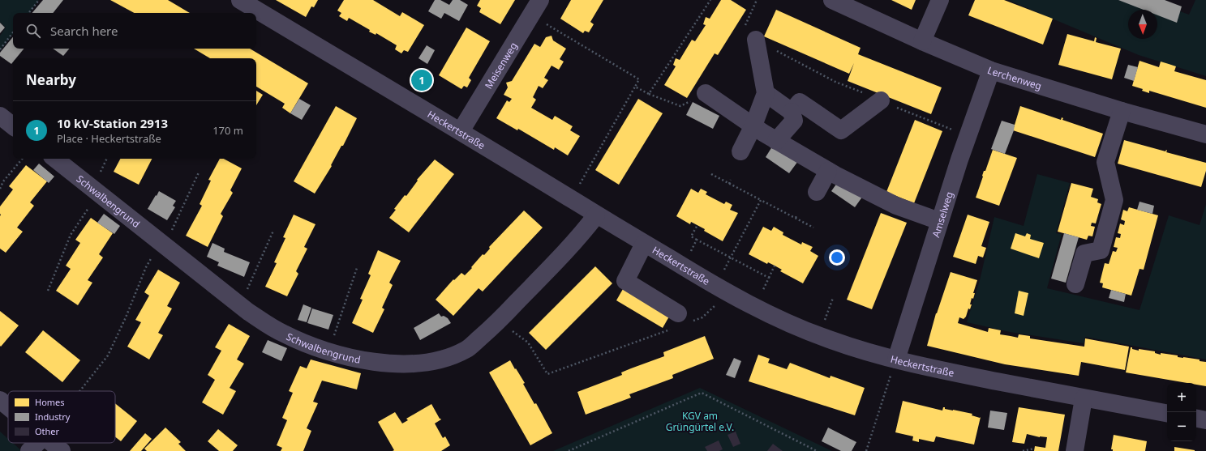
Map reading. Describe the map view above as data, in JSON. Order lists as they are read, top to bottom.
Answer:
{
  "streets": {
    "street": [
      "Meisenweg",
      "Lerchenweg",
      "Heckertstraße",
      "Schwalbengrund",
      "Amselweg"
    ]
  },
  "crossings": [
    ["Meisenweg", "Heckertstraße"],
    ["Lerchenweg", "Amselweg"],
    ["Heckertstraße", "Schwalbengrund"],
    ["Heckertstraße", "Amselweg"]
  ],
  "parks": ["KGV am Grüngürtel e.V."],
  "legend": ["Homes", "Industry", "Other"],
  "north": "bottom",
  "page": {
    "search": "Search here",
    "heading": "Nearby",
    "pins": "1",
    "list": [
      {
        "mark": "1",
        "name": "10 kV-Station 2913",
        "note": "Place · Heckertstraße",
        "value": "170 m"
      }
    ],
    "map_buttons": ["+", "−"]
  }
}
